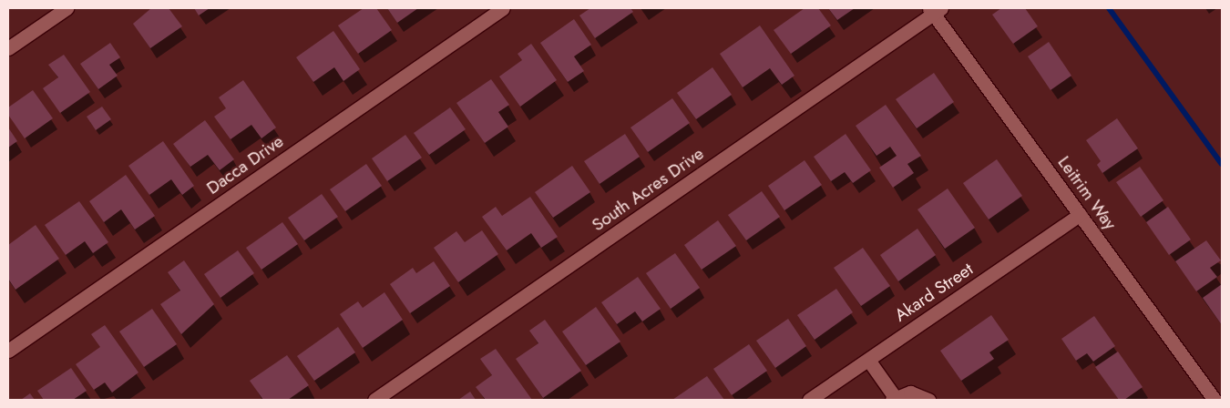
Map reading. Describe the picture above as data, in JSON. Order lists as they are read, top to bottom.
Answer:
{
  "streets": {
    "street": [
      "Dacca Drive",
      "South Acres Drive",
      "Leitrim Way",
      "Akard Street"
    ]
  },
  "crossings": [
    ["South Acres Drive", "Leitrim Way"],
    ["Leitrim Way", "Akard Street"]
  ]
}
